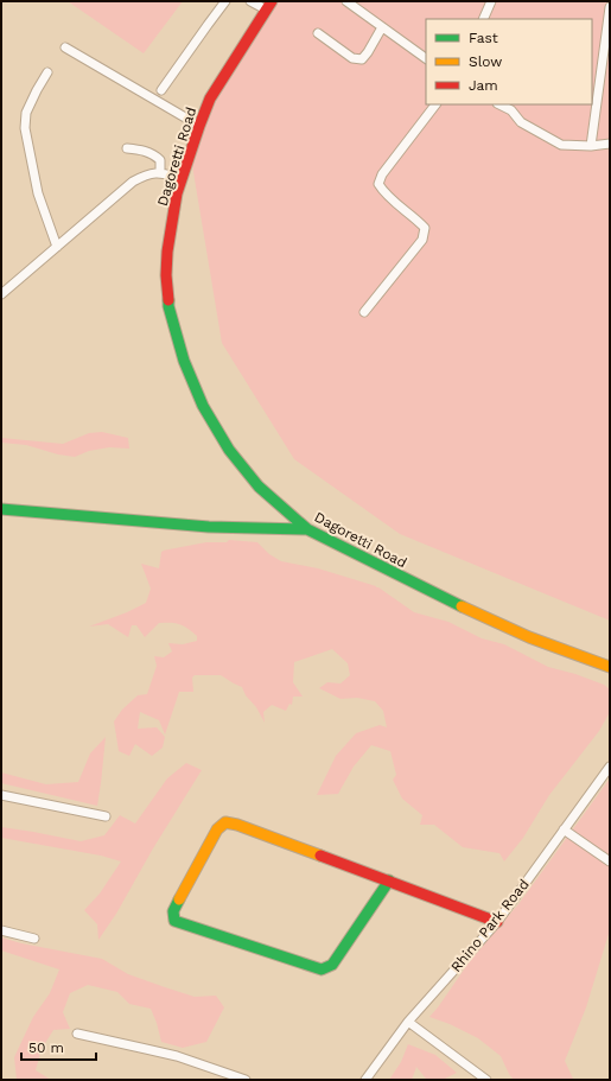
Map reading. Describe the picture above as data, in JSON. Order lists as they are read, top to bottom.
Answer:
{
  "streets": {
    "street": ["Dagoretti Road", "Rhino Park Road"]
  },
  "legend": ["Fast", "Slow", "Jam"],
  "scale_bar": "50 m"
}
